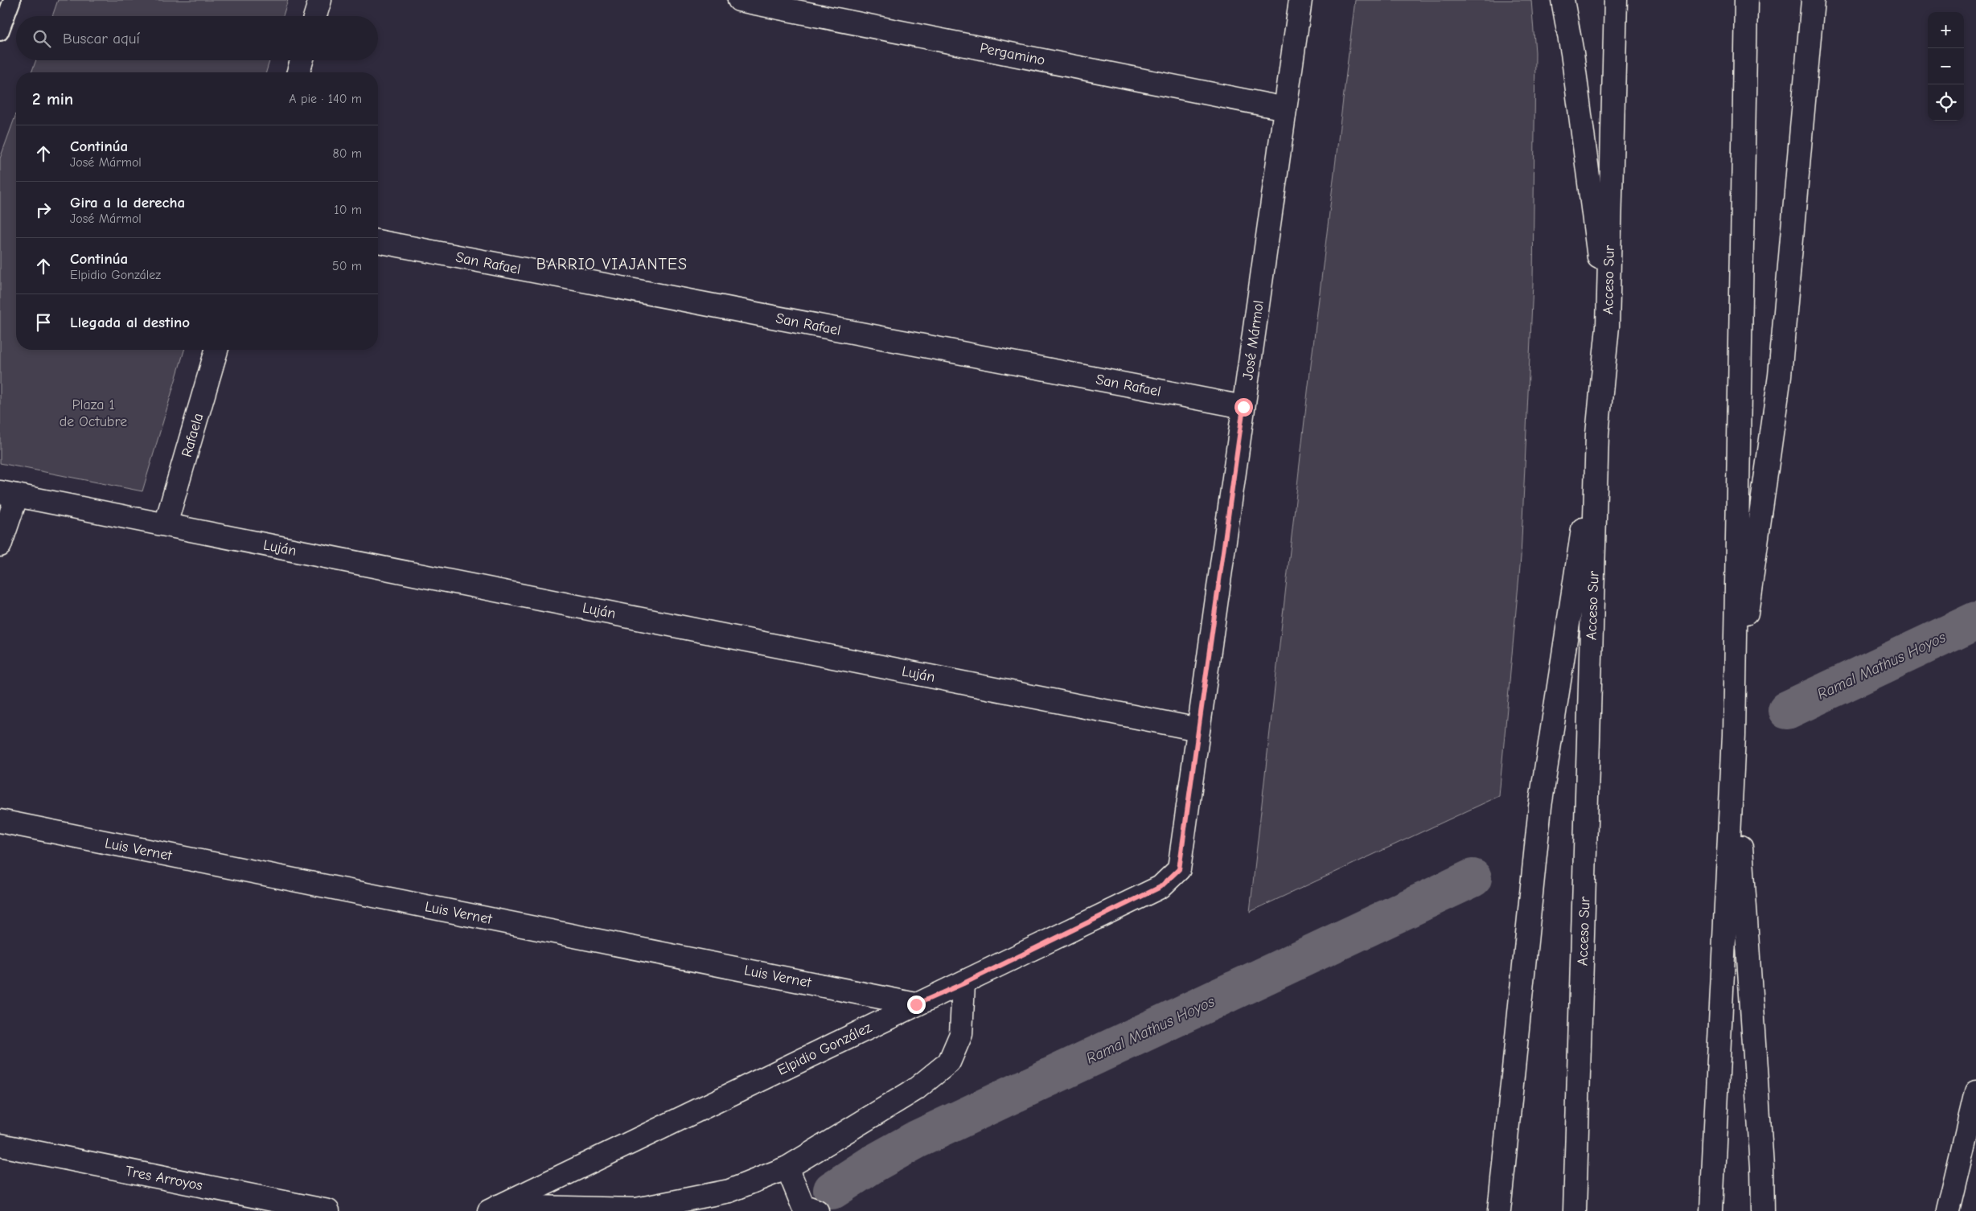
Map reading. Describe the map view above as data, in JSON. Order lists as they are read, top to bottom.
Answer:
{
  "streets": {
    "main road": [
      "Pergamino",
      "San Rafael",
      "Acceso Sur",
      "José Mármol",
      "Rafaela",
      "Luján",
      "Luis Vernet",
      "Elpidio González",
      "Tres Arroyos"
    ]
  },
  "crossings": [
    ["Pergamino", "José Mármol"],
    ["San Rafael", "José Mármol"],
    ["José Mármol", "Luján"],
    ["José Mármol", "Elpidio González"],
    ["Rafaela", "Luján"],
    ["Luis Vernet", "Elpidio González"]
  ],
  "districts": ["BARRIO VIAJANTES"],
  "water": ["Ramal Mathus Hoyos"],
  "parks": ["Plaza 1 de Octubre"],
  "page": {
    "map_buttons": ["+", "−"],
    "search": "Buscar aquí",
    "heading": ["2 min", "A pie · 140 m"],
    "list": [
      ["Continúa", "José Mármol", "80 m"],
      ["Gira a la derecha", "José Mármol", "10 m"],
      ["Continúa", "Elpidio González", "50 m"],
      "Llegada al destino"
    ]
  }
}
